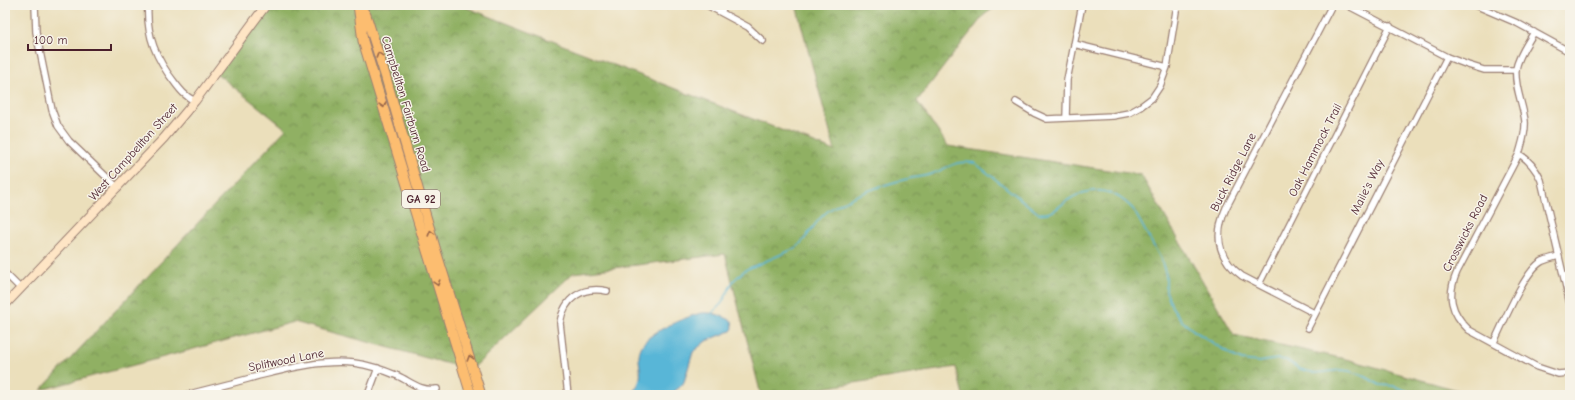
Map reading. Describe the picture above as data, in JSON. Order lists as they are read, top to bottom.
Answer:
{
  "streets": {
    "main road": ["Campbellton Fairburn Road", "West Campbellton Street", "GA 92"],
    "street": [
      "Oak Hammock Trail",
      "Buck Ridge Lane",
      "Maile's Way",
      "Crosswicks Road",
      "Splitwood Lane"
    ]
  },
  "crossings": [
    ["Oak Hammock Trail", "Buck Ridge Lane"],
    ["Buck Ridge Lane", "Maile's Way"]
  ],
  "scale_bar": "100 m"
}
